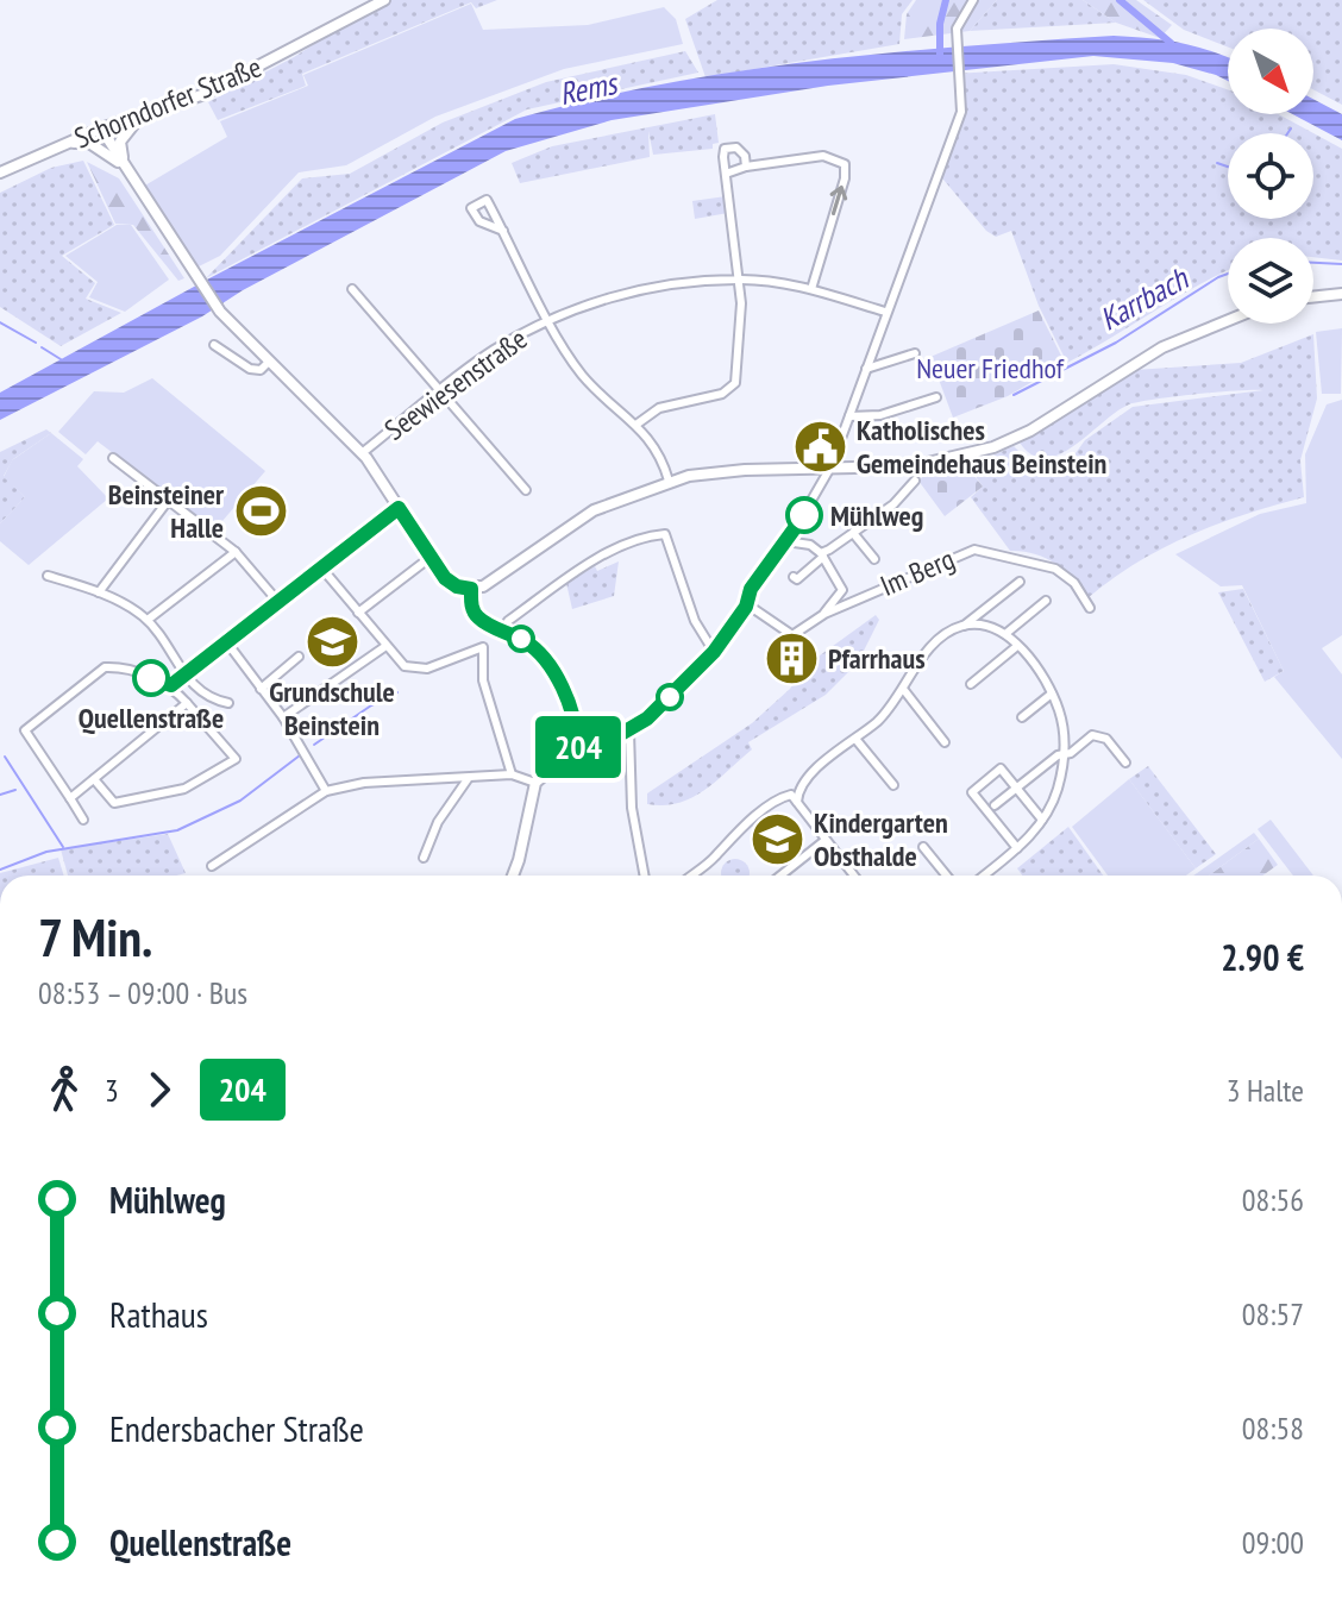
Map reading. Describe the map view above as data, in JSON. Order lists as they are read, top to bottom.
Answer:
{
  "streets": {
    "street": ["Schorndorfer Straße", "Seewiesenstraße", "Im Berg"]
  },
  "water": ["Rems", "Karrbach"],
  "parks": ["Neuer Friedhof"],
  "places": {
    "public building": ["Katholisches Gemeindehaus Beinstein"],
    "sports": ["Beinsteiner Halle"],
    "other": ["Mühlweg", "Quellenstraße"],
    "school or university": ["Grundschule Beinstein", "Kindergarten Obsthalde"],
    "building": ["Pfarrhaus"]
  },
  "lines": ["bus line 204"],
  "north": "bottom right",
  "page": {
    "on_map": "204",
    "heading": ["7 Min.", "08:53 – 09:00 · Bus", "2.90 €"],
    "legs": ["3", "204", "3 Halte"],
    "list": [
      {
        "name": "Mühlweg",
        "value": "08:56"
      },
      {
        "name": "Rathaus",
        "value": "08:57"
      },
      {
        "name": "Endersbacher Straße",
        "value": "08:58"
      },
      {
        "name": "Quellenstraße",
        "value": "09:00"
      }
    ]
  }
}
